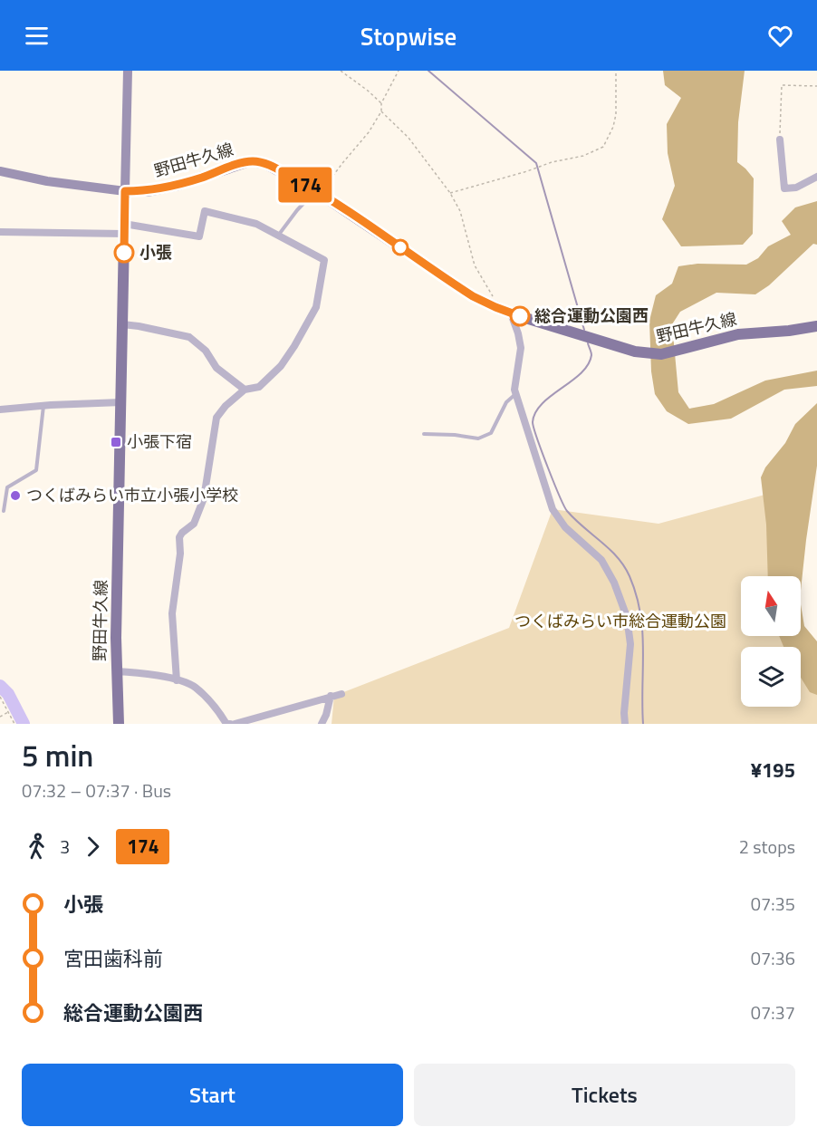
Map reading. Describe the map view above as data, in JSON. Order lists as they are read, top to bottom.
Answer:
{
  "streets": {
    "main road": ["野田牛久線"]
  },
  "parks": ["つくばみらい市総合運動公園"],
  "places": {
    "other": ["小張", "総合運動公園西", "つくばみらい市立小張小学校"],
    "transit": ["小張下宿"]
  },
  "lines": ["bus line 174"],
  "north": "top",
  "page": {
    "header": "Stopwise",
    "on_map": "174",
    "heading": ["5 min", "07:32 – 07:37 · Bus", "¥195"],
    "legs": ["3", "174", "2 stops"],
    "list": [
      {
        "name": "小張",
        "value": "07:35"
      },
      {
        "name": "宮田歯科前",
        "value": "07:36"
      },
      {
        "name": "総合運動公園西",
        "value": "07:37"
      }
    ],
    "buttons": ["Start", "Tickets"]
  }
}
